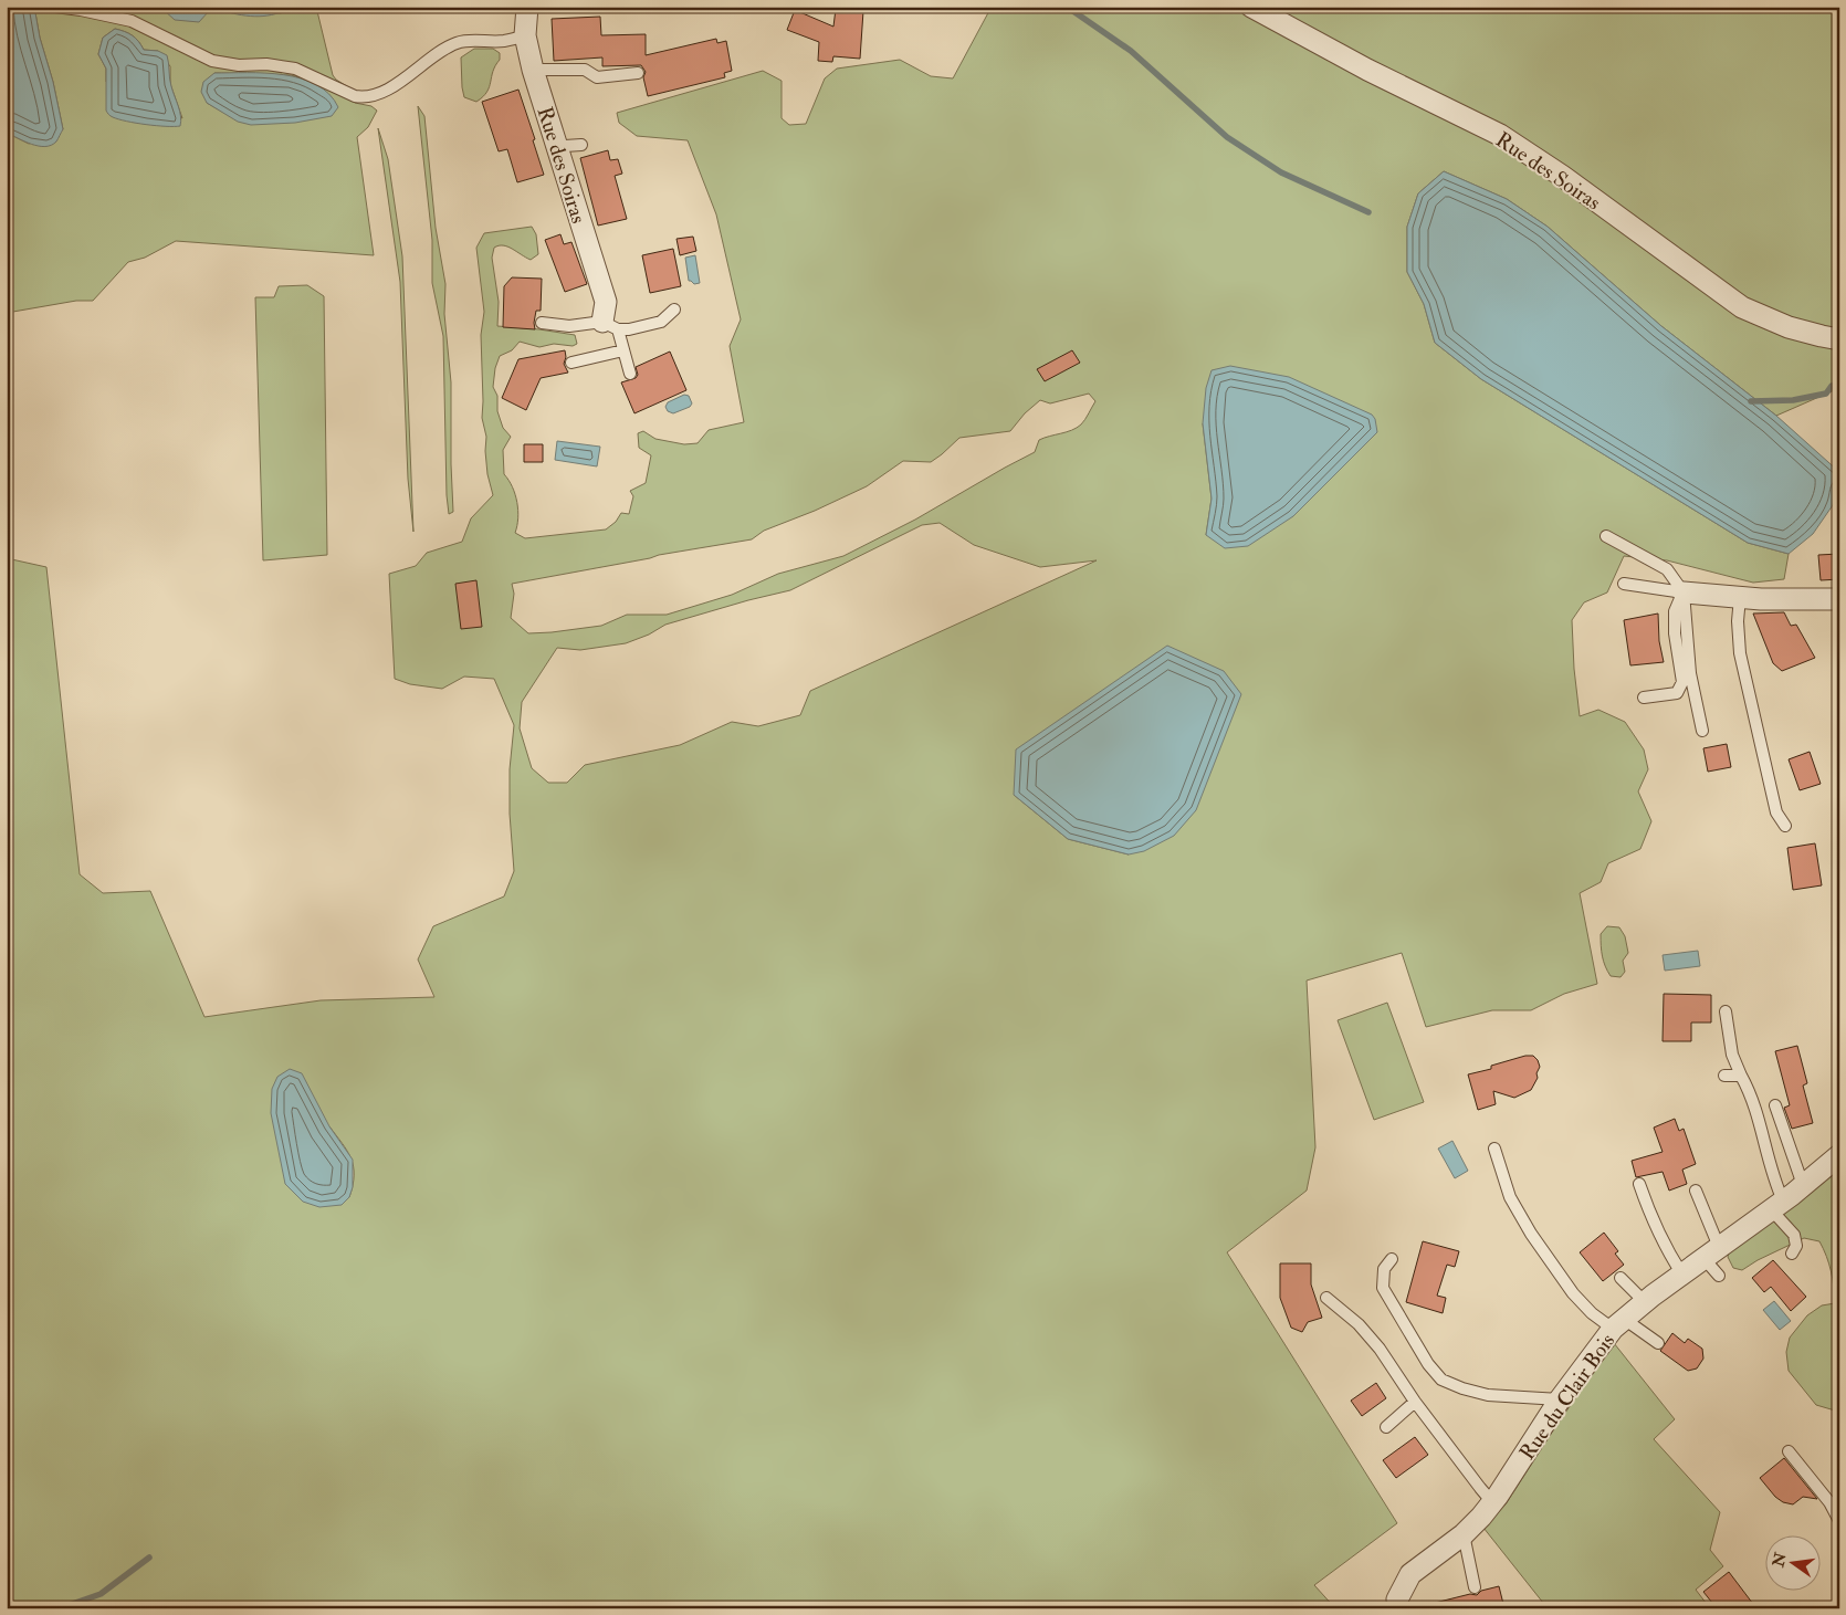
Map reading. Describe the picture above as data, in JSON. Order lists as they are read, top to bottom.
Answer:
{
  "streets": {
    "street": ["Rue des Soiras", "Rue du Clair Bois"]
  },
  "north": "left"
}
